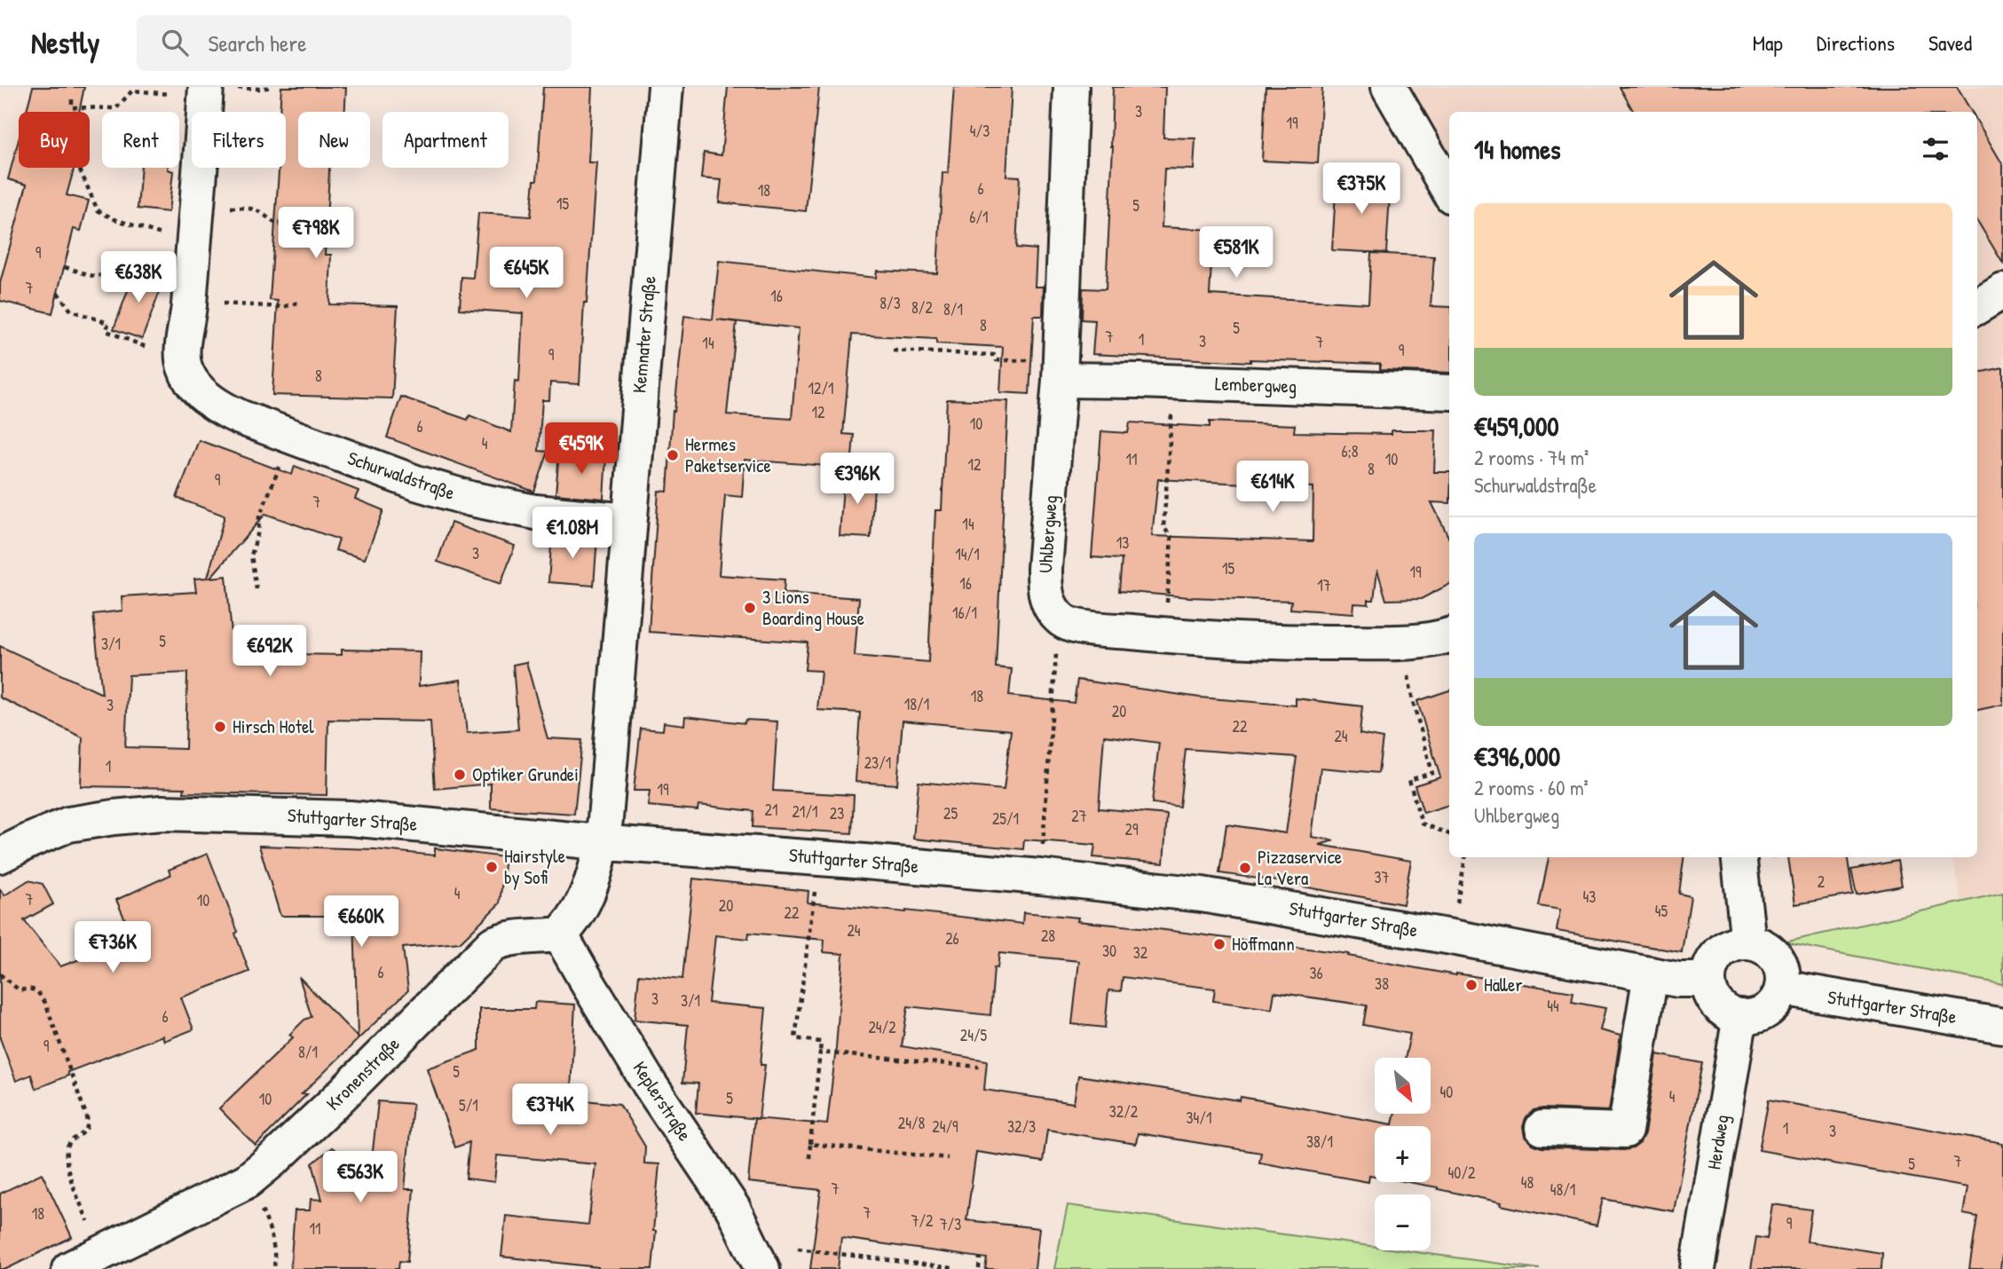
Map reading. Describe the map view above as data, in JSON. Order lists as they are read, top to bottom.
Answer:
{
  "streets": {
    "street": [
      "Kemnater Straße",
      "Lembergweg",
      "Schurwaldstraße",
      "Uhlbergweg",
      "Stuttgarter Straße",
      "Kronenstraße",
      "Keplerstraße",
      "Herdweg"
    ]
  },
  "crossings": [
    ["Kemnater Straße", "Schurwaldstraße"],
    ["Kemnater Straße", "Stuttgarter Straße"],
    ["Lembergweg", "Uhlbergweg"],
    ["Stuttgarter Straße", "Herdweg"],
    ["Kronenstraße", "Keplerstraße"]
  ],
  "places": [
    "Hermes Paketservice",
    "3 Lions Boarding House",
    "Hirsch Hotel",
    "Optiker Grundei",
    "Hairstyle by Sofi",
    "Pizzaservice La Vera",
    "Hoffmann",
    "Haller"
  ],
  "house_numbers": [
    "3",
    "19",
    "4/3",
    "6",
    "18",
    "15",
    "5",
    "6/1",
    "9",
    "7",
    "16",
    "8/3",
    "8/2",
    "8/1",
    "8",
    "5",
    "7",
    "1",
    "3",
    "7",
    "14",
    "9",
    "9",
    "8",
    "12/1",
    "12",
    "10",
    "6",
    "4",
    "6;8",
    "11",
    "10",
    "12",
    "8",
    "9",
    "7",
    "14",
    "13",
    "3",
    "14/1",
    "15",
    "19",
    "16",
    "17",
    "16/1",
    "5",
    "3/1",
    "18",
    "18/1",
    "3",
    "20",
    "22",
    "24",
    "23/1",
    "1",
    "19",
    "21",
    "21/1",
    "23",
    "25",
    "27",
    "25/1",
    "29",
    "37",
    "2",
    "4",
    "43",
    "7",
    "10",
    "20",
    "45",
    "22",
    "24",
    "28",
    "26",
    "30",
    "32",
    "6",
    "36",
    "38",
    "3",
    "3/1",
    "44",
    "6",
    "24/2",
    "24/5",
    "9",
    "8/1",
    "5",
    "40",
    "4",
    "5",
    "10",
    "5/1",
    "32/2",
    "34/1",
    "24/8",
    "24/9",
    "32/3",
    "1",
    "3",
    "38/1",
    "7",
    "5",
    "40/2",
    "48",
    "7",
    "48/1",
    "7",
    "18",
    "7/2",
    "9",
    "7/3",
    "11"
  ],
  "north": "bottom right",
  "page": {
    "header": "Nestly",
    "search": "Search here",
    "nav": ["Map", "Directions", "Saved"],
    "chip": [
      "Buy",
      "Rent",
      "Filters",
      "New",
      "Apartment"
    ],
    "heading": "14 homes",
    "price": [
      "€375K",
      "€798K",
      "€581K",
      "€645K",
      "€638K",
      "€459K",
      "€396K",
      "€614K",
      "€1.08M",
      "€692K",
      "€660K",
      "€736K",
      "€374K",
      "€563K"
    ],
    "list": [
      {
        "name": "€459,000",
        "note": "2 rooms · 74 m² · Schurwaldstraße"
      },
      {
        "name": "€396,000",
        "note": "2 rooms · 60 m² · Uhlbergweg"
      }
    ],
    "map_buttons": ["+", "−"]
  }
}
